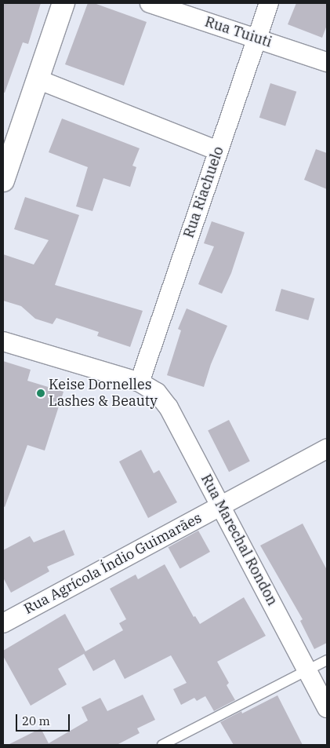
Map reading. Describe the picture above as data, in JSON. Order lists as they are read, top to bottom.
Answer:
{
  "streets": {
    "street": [
      "Rua Tuiuti",
      "Rua Riachuelo",
      "Rua Marechal Rondon",
      "Rua Agrícola Índio Guimarães"
    ]
  },
  "crossings": [
    ["Rua Tuiuti", "Rua Riachuelo"],
    ["Rua Riachuelo", "Rua Marechal Rondon"],
    ["Rua Marechal Rondon", "Rua Agrícola Índio Guimarães"]
  ],
  "places": ["Keise Dornelles Lashes & Beauty"],
  "scale_bar": "20 m"
}
